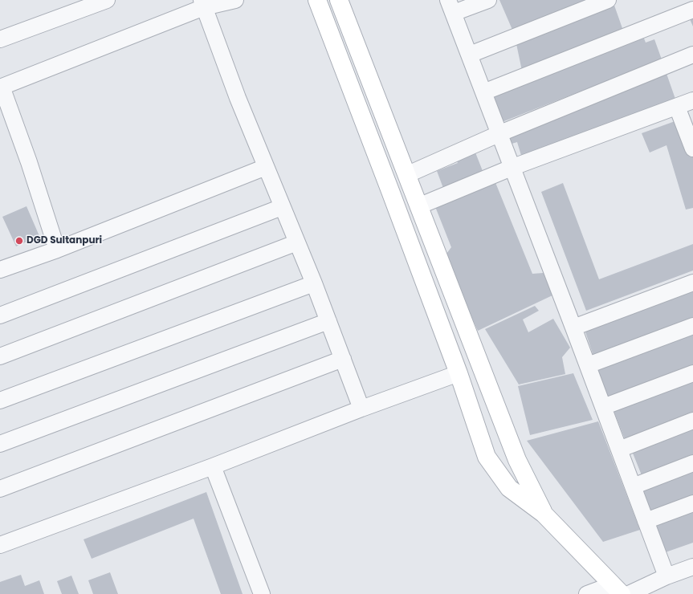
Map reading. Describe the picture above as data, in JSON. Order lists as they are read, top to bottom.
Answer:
{
  "places": ["DGD Sultanpuri"]
}
